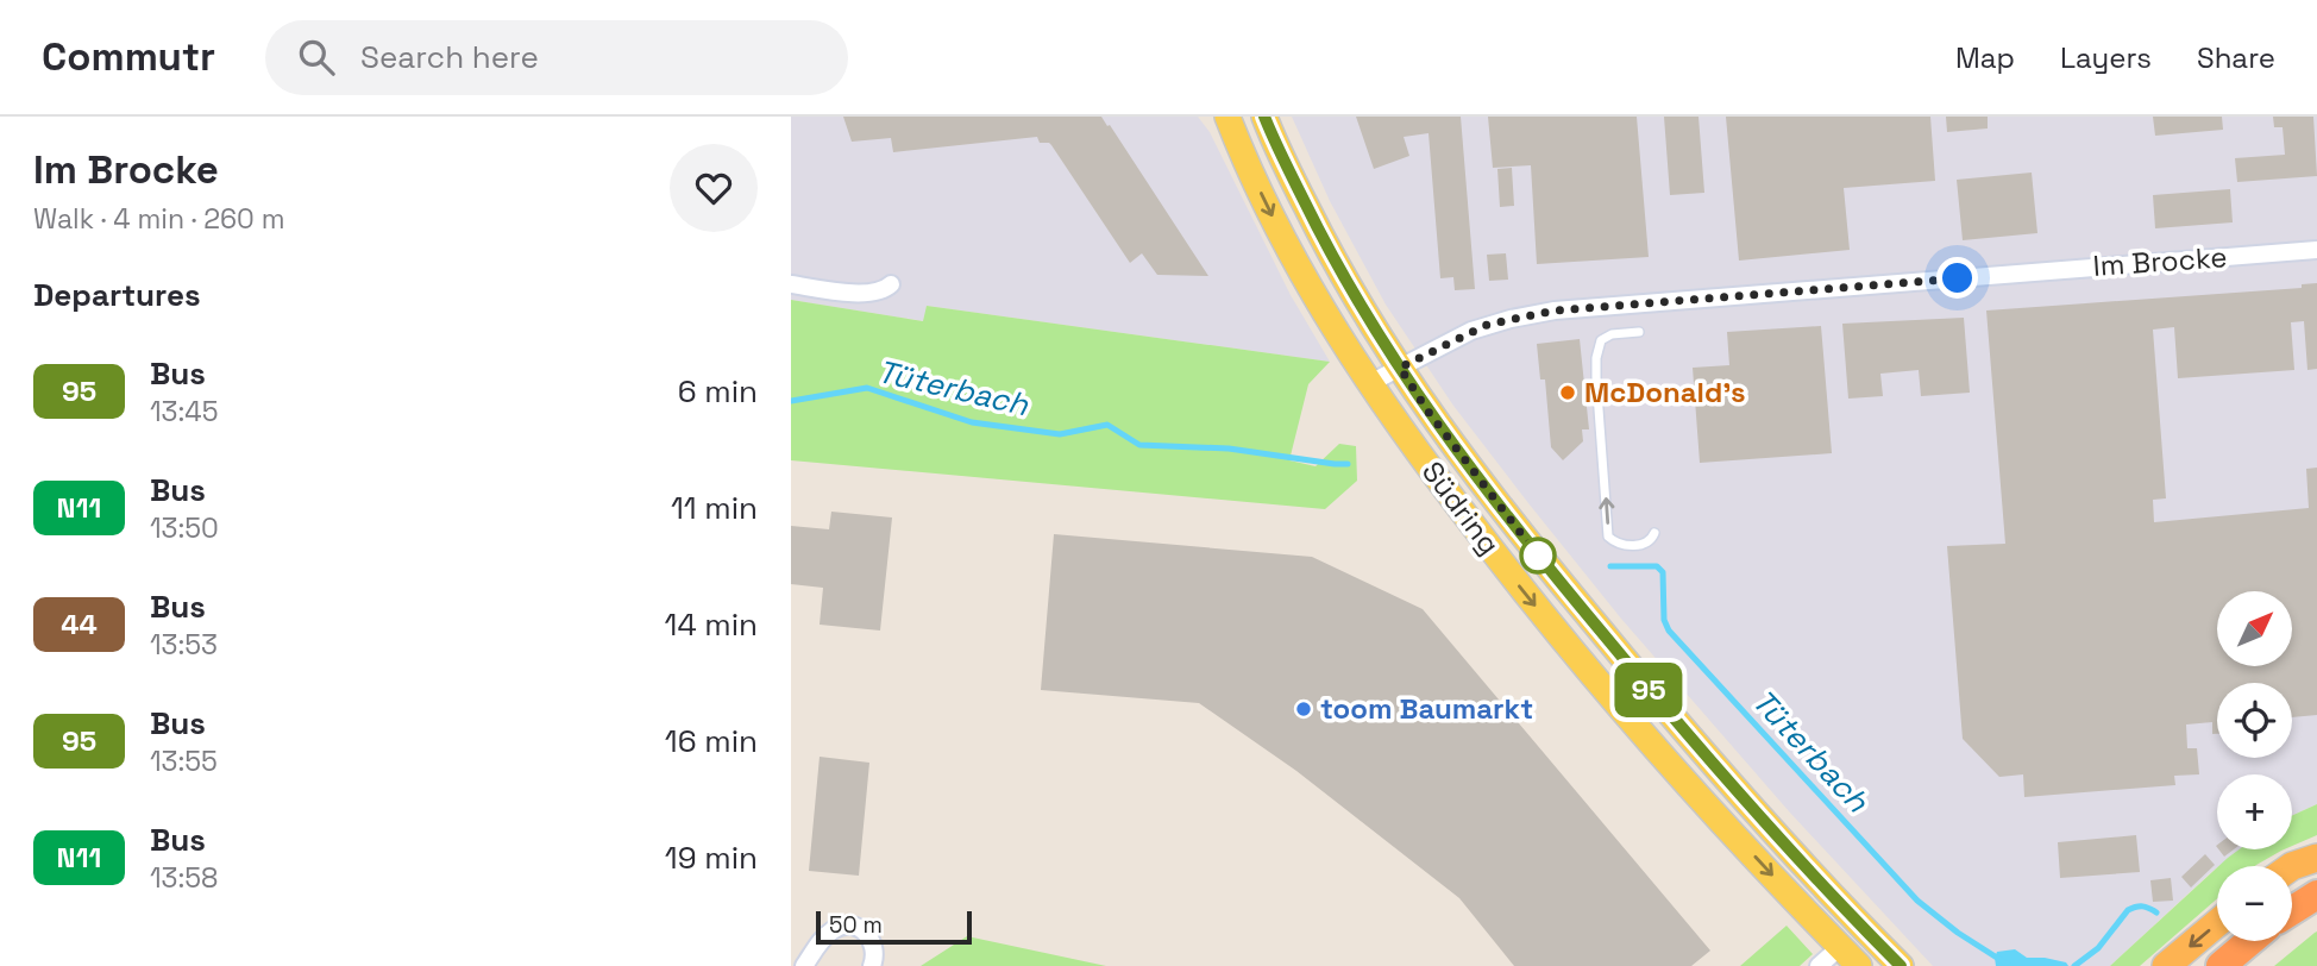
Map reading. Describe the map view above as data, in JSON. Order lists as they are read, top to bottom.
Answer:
{
  "streets": {
    "main road": ["Südring"],
    "street": ["Im Brocke"]
  },
  "crossings": [
    ["Im Brocke", "Südring"]
  ],
  "water": ["Tüterbach"],
  "places": ["McDonald's", "toom Baumarkt"],
  "lines": ["bus line 95"],
  "scale_bar": "50 m",
  "north": "top right",
  "page": {
    "header": "Commutr",
    "search": "Search here",
    "nav": ["Map", "Layers", "Share"],
    "heading": [
      ["Im Brocke", "Walk · 4 min · 260 m"],
      "Departures"
    ],
    "on_map": "95",
    "list": [
      {
        "mark": "95",
        "name": "Bus",
        "note": "13:45",
        "value": "6 min"
      },
      {
        "mark": "N11",
        "name": "Bus",
        "note": "13:50",
        "value": "11 min"
      },
      {
        "mark": "44",
        "name": "Bus",
        "note": "13:53",
        "value": "14 min"
      },
      {
        "mark": "95",
        "name": "Bus",
        "note": "13:55",
        "value": "16 min"
      },
      {
        "mark": "N11",
        "name": "Bus",
        "note": "13:58",
        "value": "19 min"
      }
    ],
    "map_buttons": ["+", "−"],
    "scale": "50 m"
  }
}
